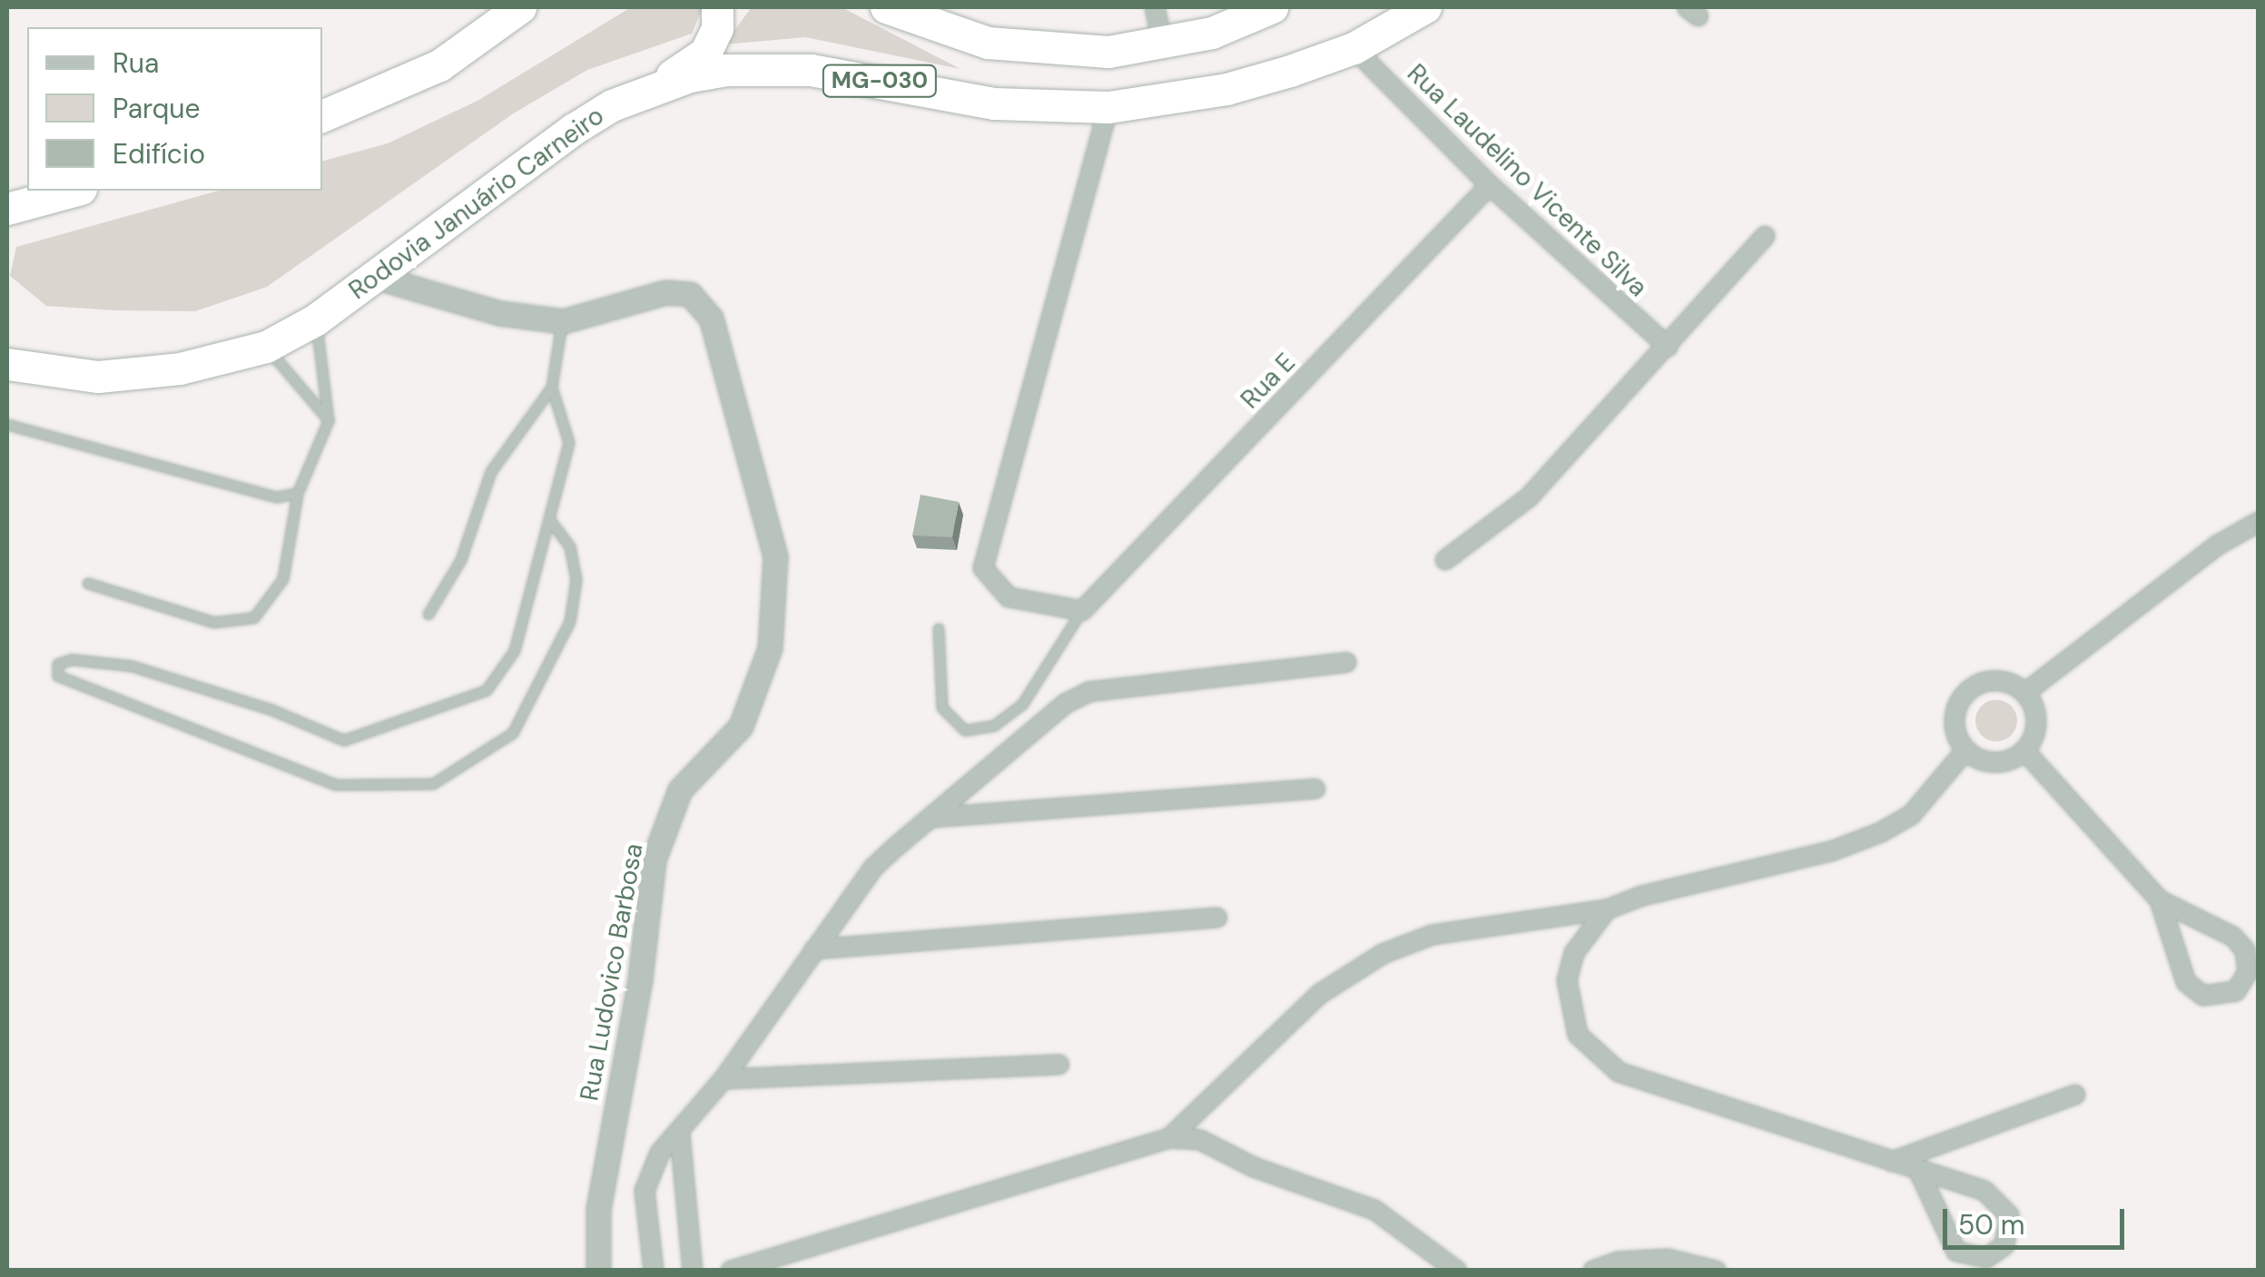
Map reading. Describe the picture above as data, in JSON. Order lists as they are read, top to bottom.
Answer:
{
  "streets": {
    "highway": ["MG-030", "Rodovia Januário Carneiro"],
    "street": ["Rua Laudelino Vicente Silva", "Rua E", "Rua Ludovico Barbosa"]
  },
  "crossings": [
    ["Rua Laudelino Vicente Silva", "Rodovia Januário Carneiro"],
    ["Rua Laudelino Vicente Silva", "Rua E"],
    ["Rodovia Januário Carneiro", "Rua Ludovico Barbosa"]
  ],
  "legend": ["Rua", "Parque", "Edifício"],
  "scale_bar": "50 m"
}
